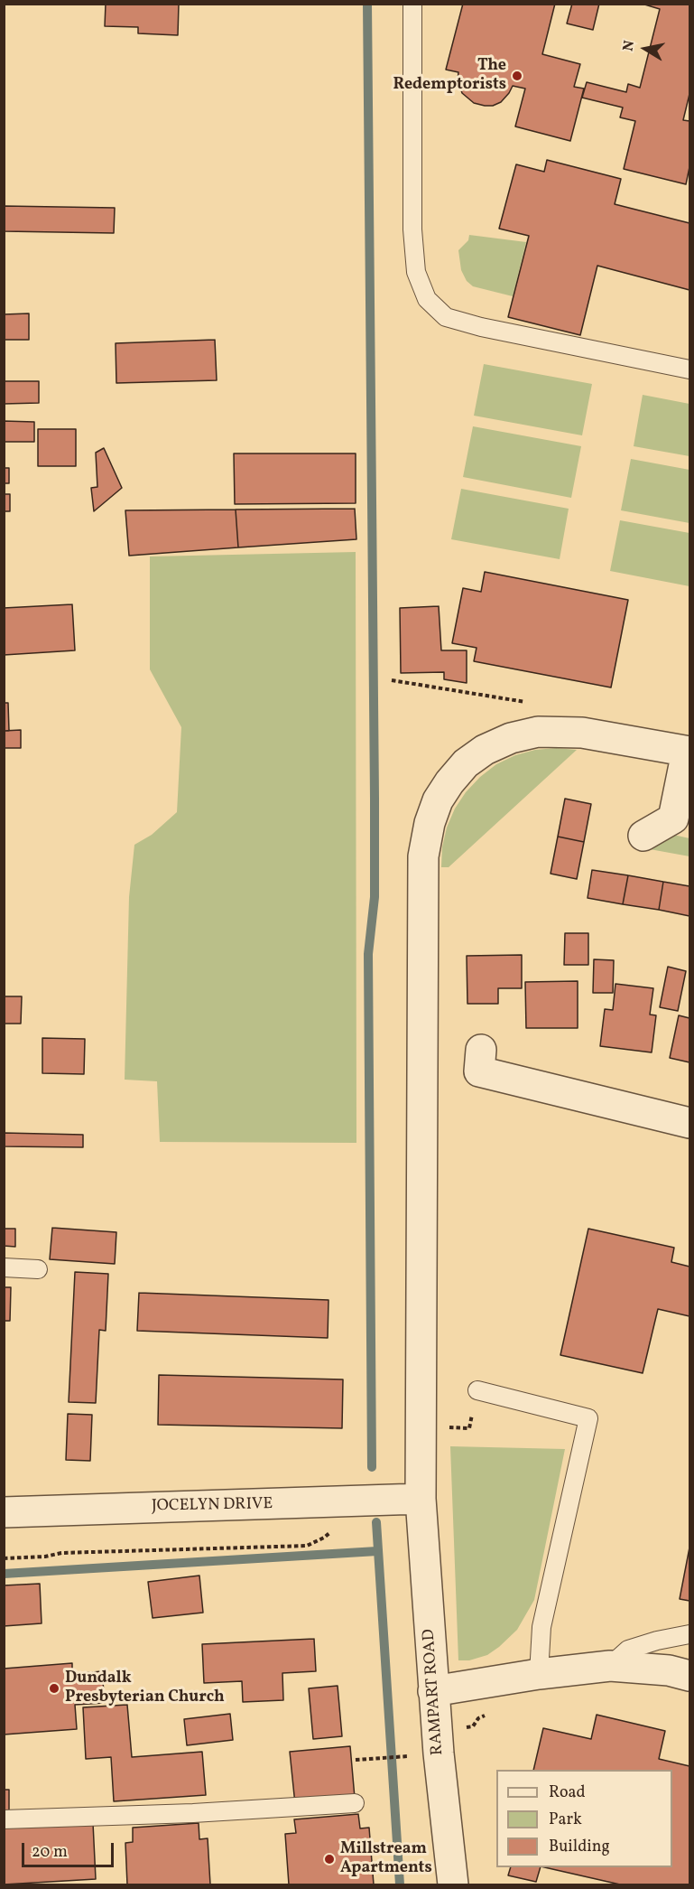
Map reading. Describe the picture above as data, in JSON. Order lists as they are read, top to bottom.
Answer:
{
  "streets": {
    "street": ["JOCELYN DRIVE", "RAMPART ROAD"]
  },
  "crossings": [
    ["JOCELYN DRIVE", "RAMPART ROAD"]
  ],
  "places": ["The Redemptorists", "Dundalk Presbyterian Church", "Millstream Apartments"],
  "legend": ["Road", "Park", "Building"],
  "scale_bar": "20 m",
  "north": "left"
}
